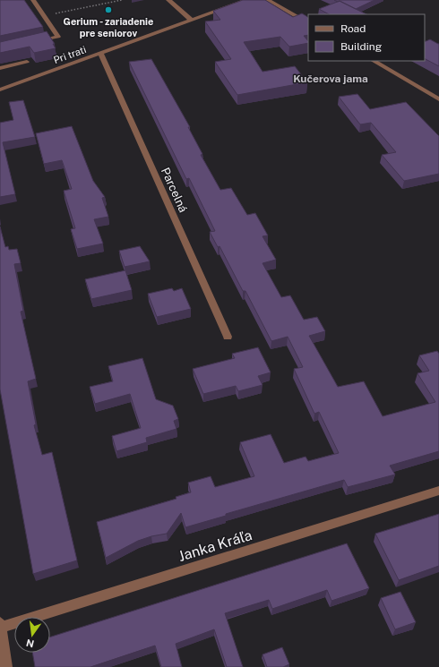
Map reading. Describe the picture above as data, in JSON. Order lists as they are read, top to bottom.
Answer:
{
  "streets": {
    "street": ["Pri trati", "Parcelná", "Janka Kráľa"]
  },
  "crossings": [
    ["Pri trati", "Parcelná"]
  ],
  "districts": ["Kučerova jama"],
  "places": ["Gerium - zariadenie pre seniorov"],
  "legend": ["Road", "Building"],
  "north": "bottom"
}
